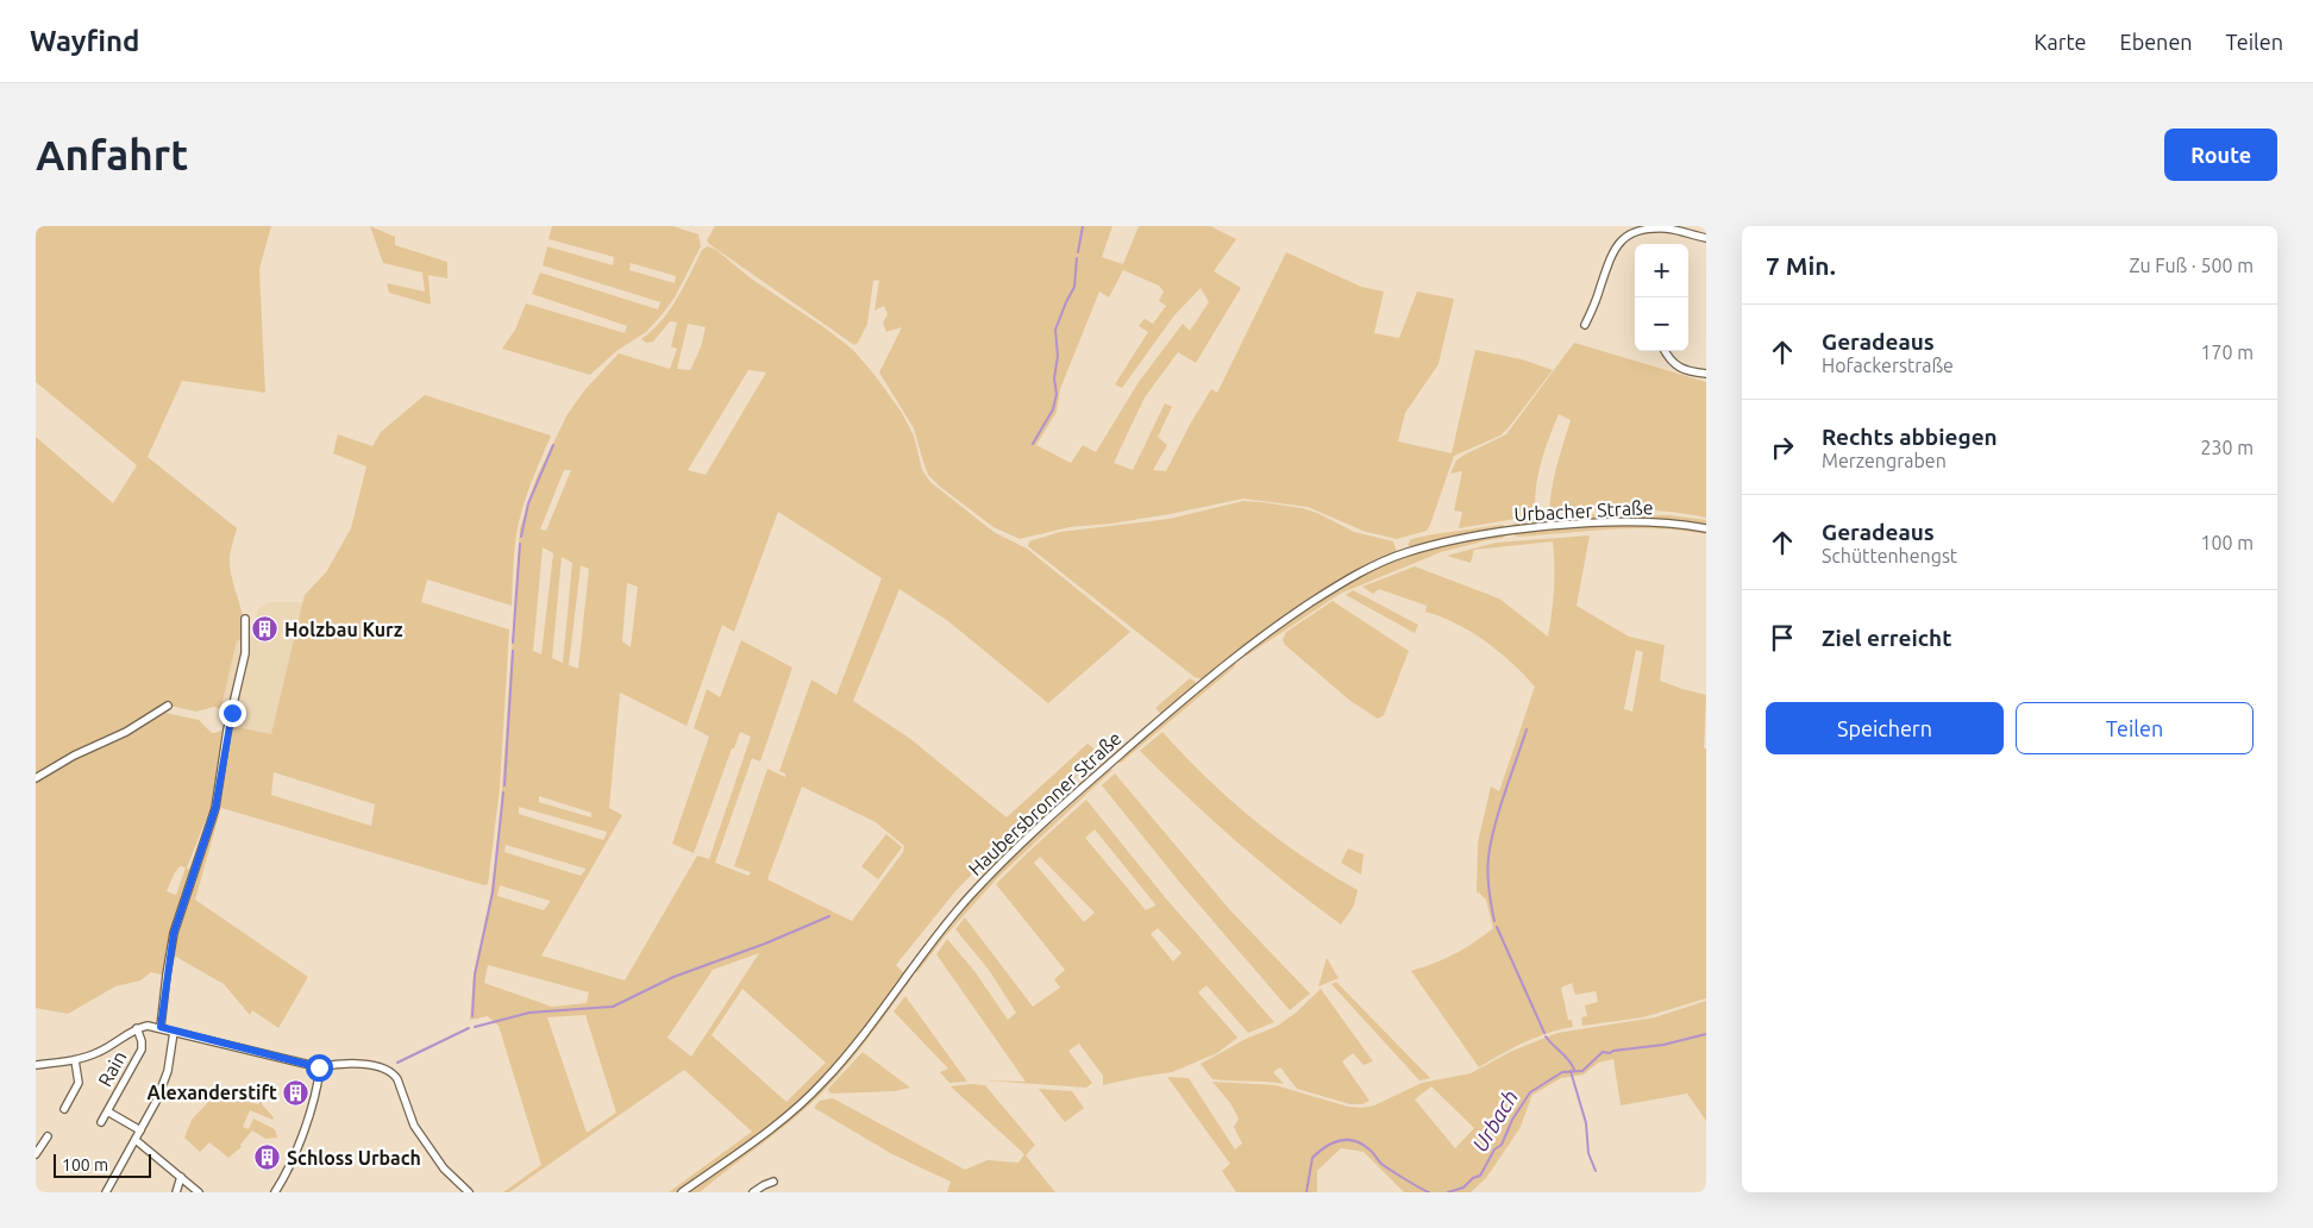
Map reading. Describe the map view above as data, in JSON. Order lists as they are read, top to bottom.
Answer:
{
  "streets": {
    "street": ["Urbacher Straße", "Haubersbronner Straße", "Rain"]
  },
  "crossings": [
    ["Urbacher Straße", "Haubersbronner Straße"]
  ],
  "water": ["Urbach"],
  "places": {
    "building": ["Holzbau Kurz", "Alexanderstift", "Schloss Urbach"]
  },
  "scale_bar": "100 m",
  "page": {
    "header": "Wayfind",
    "nav": ["Karte", "Ebenen", "Teilen"],
    "buttons": [
      "Route",
      ["Speichern", "Teilen"]
    ],
    "title": "Anfahrt",
    "heading": ["7 Min.", "Zu Fuß · 500 m"],
    "map_buttons": ["+", "−"],
    "list": [
      ["Geradeaus", "Hofackerstraße", "170 m"],
      ["Rechts abbiegen", "Merzengraben", "230 m"],
      ["Geradeaus", "Schüttenhengst", "100 m"],
      "Ziel erreicht"
    ],
    "scale": "100 m"
  }
}
